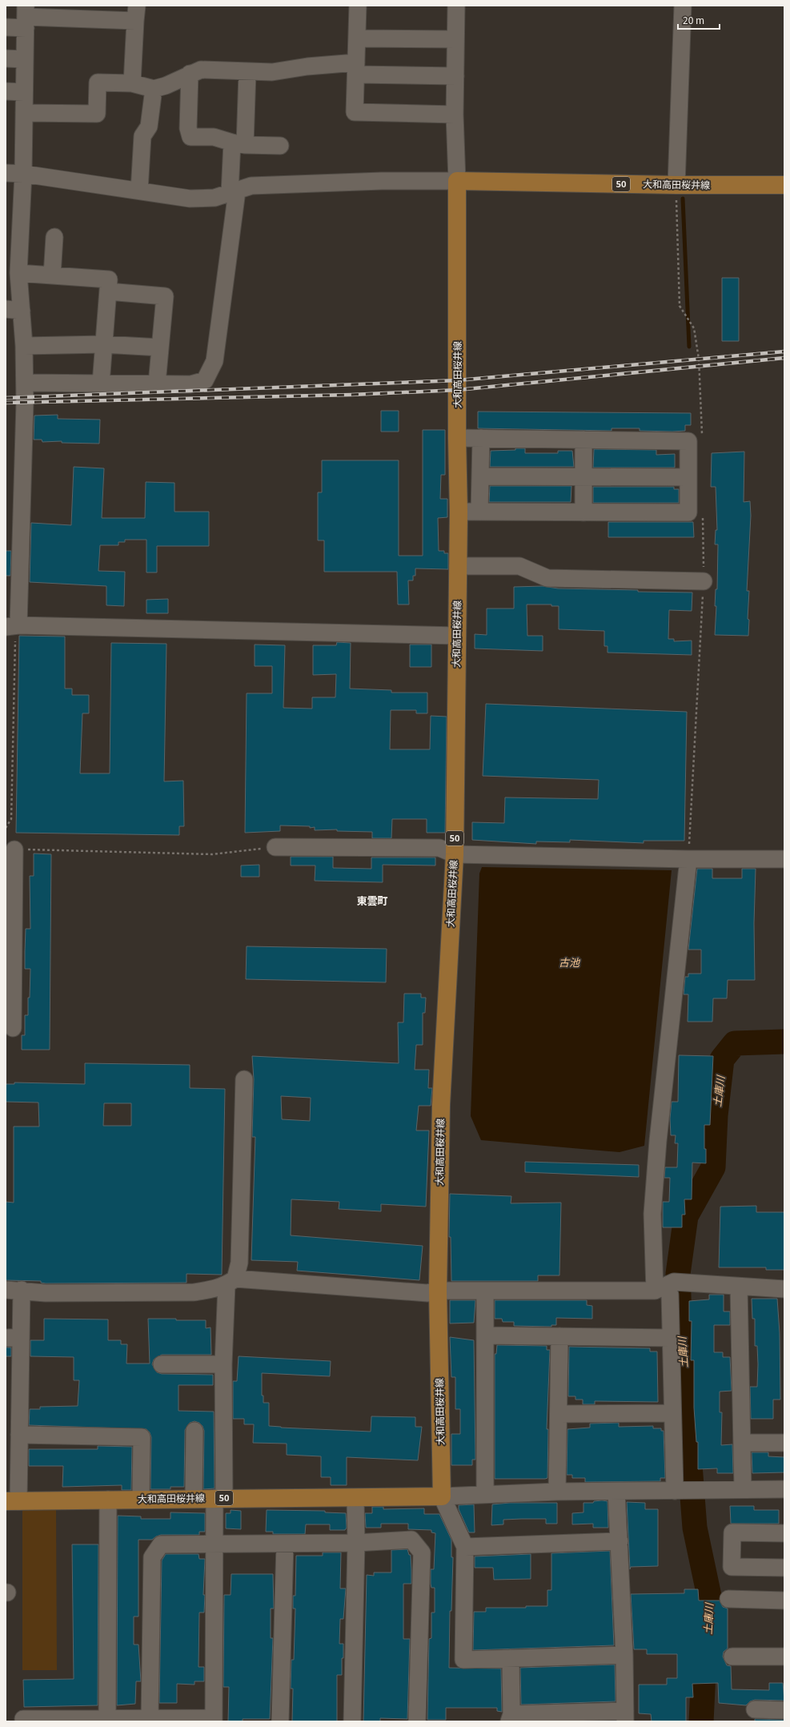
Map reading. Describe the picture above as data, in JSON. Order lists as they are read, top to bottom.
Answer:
{
  "streets": {
    "main road": ["50", "大和高田桜井線"]
  },
  "districts": ["東雲町"],
  "water": ["古池", "土庫川"],
  "scale_bar": "20 m"
}
